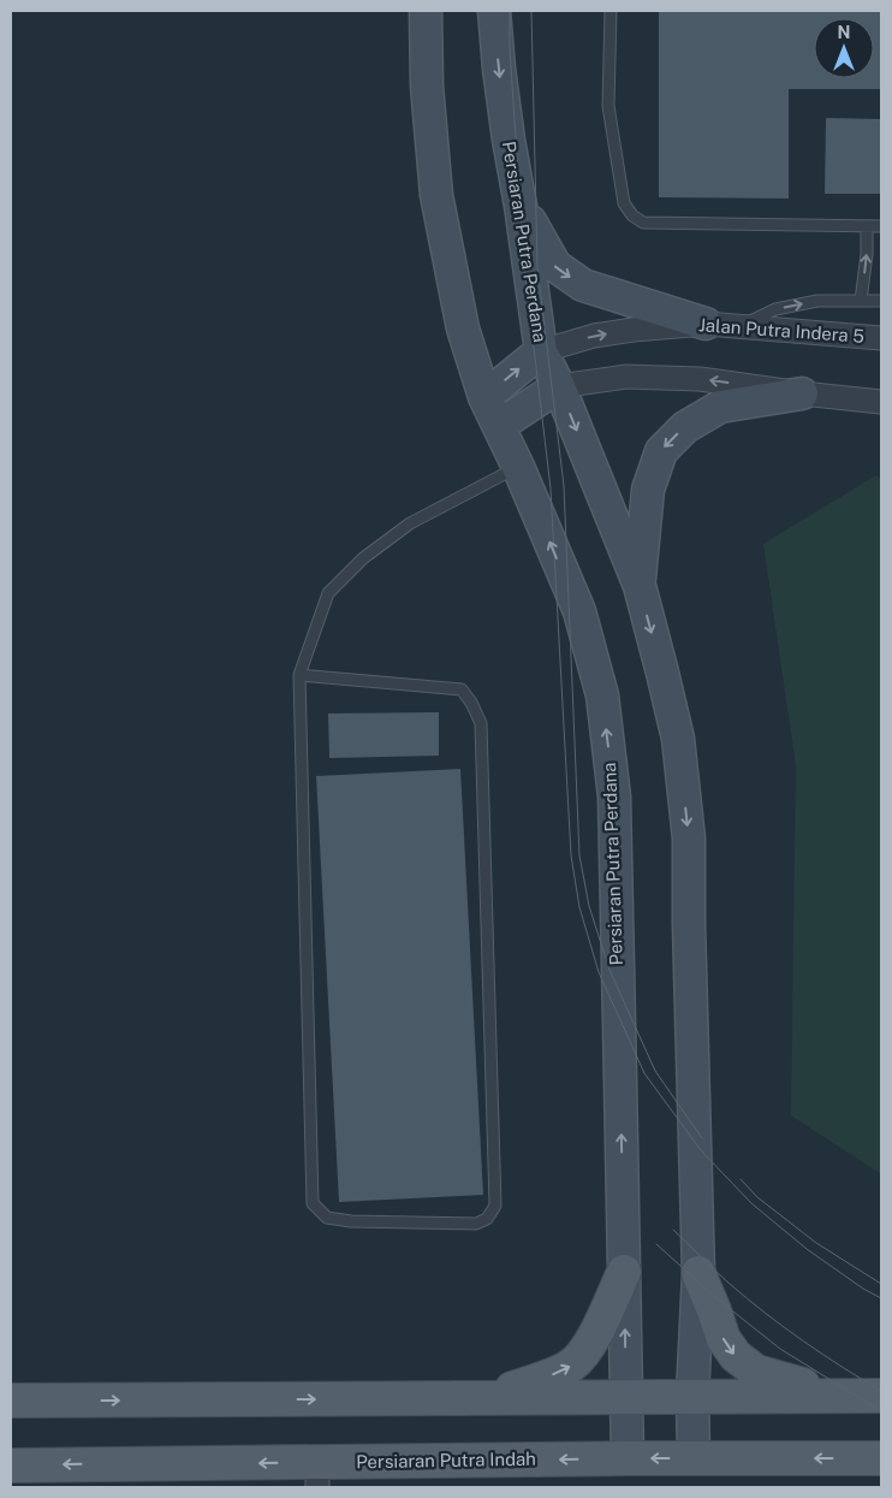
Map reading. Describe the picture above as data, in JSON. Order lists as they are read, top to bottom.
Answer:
{
  "streets": {
    "main road": ["Persiaran Putra Perdana", "Persiaran Putra Indah"],
    "street": ["Jalan Putra Indera 5"]
  },
  "crossings": [
    ["Persiaran Putra Perdana", "Jalan Putra Indera 5"],
    ["Persiaran Putra Perdana", "Persiaran Putra Indah"]
  ],
  "north": "top"
}
